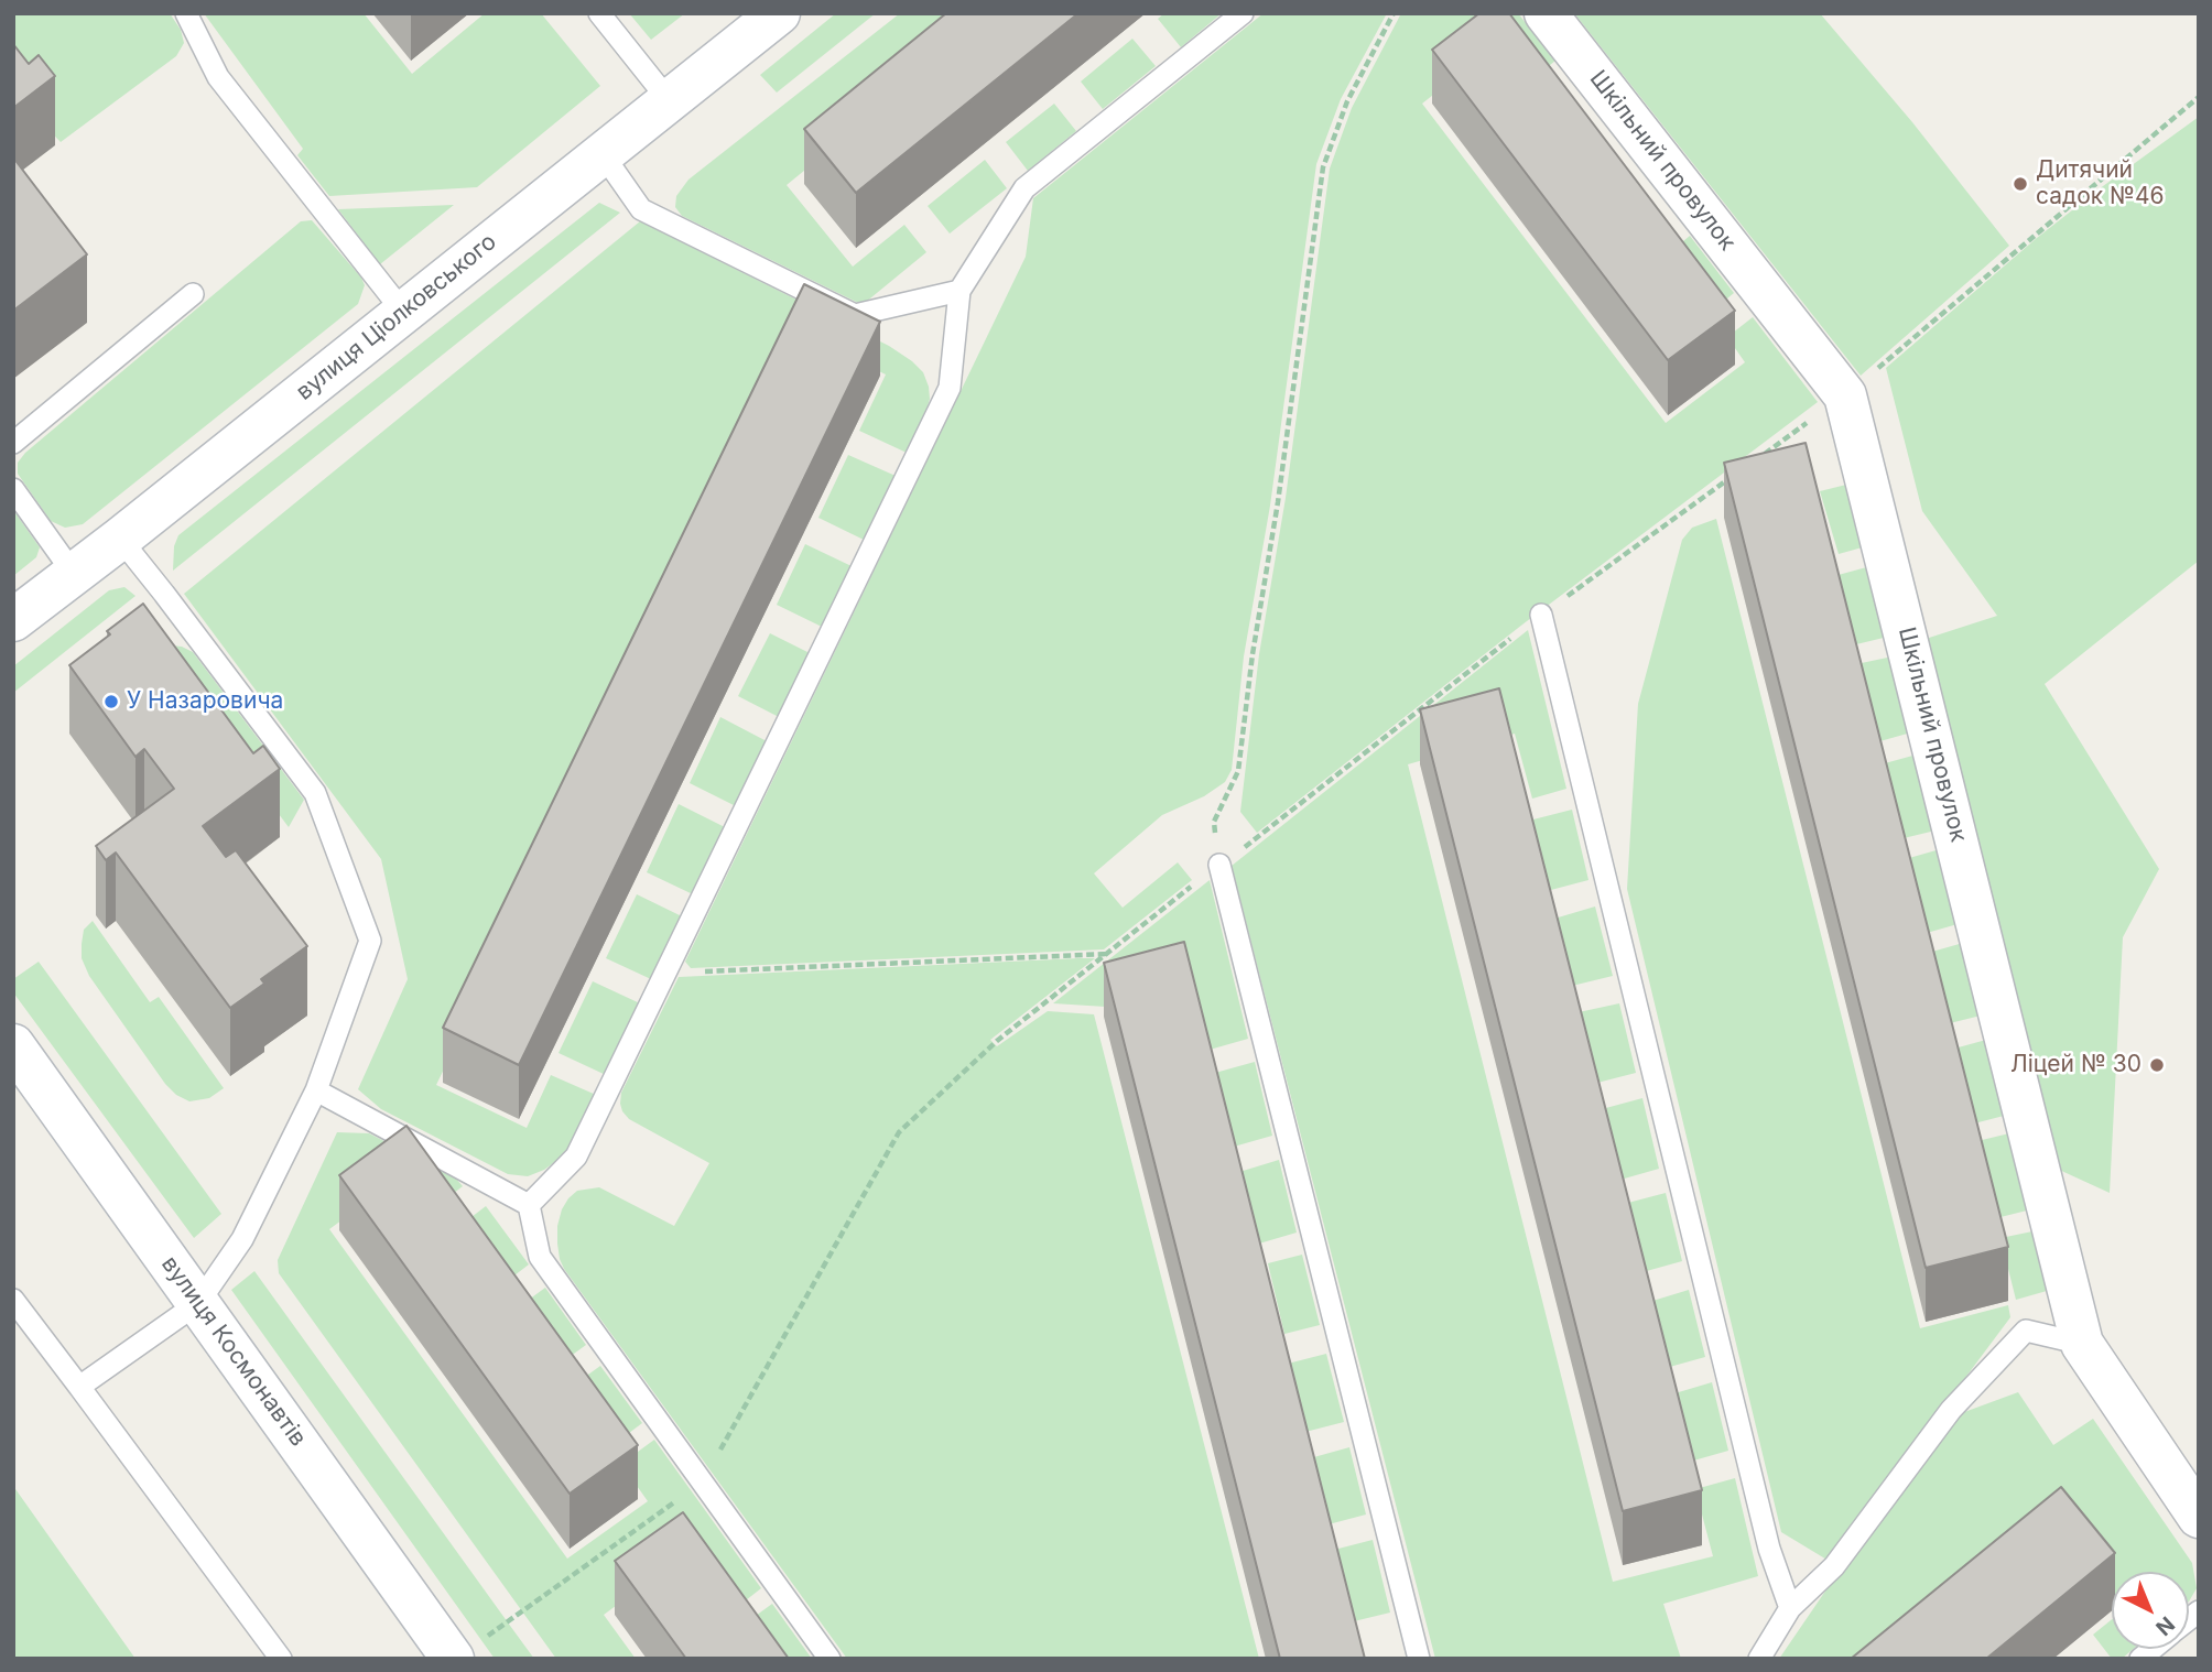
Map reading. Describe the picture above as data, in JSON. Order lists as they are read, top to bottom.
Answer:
{
  "streets": {
    "street": ["Шкільний провулок", "вулиця Ціолковського", "вулиця Космонавтів"]
  },
  "places": ["Дитячий садок №46", "У Назаровича", "Ліцей № 30"],
  "north": "bottom right"
}
